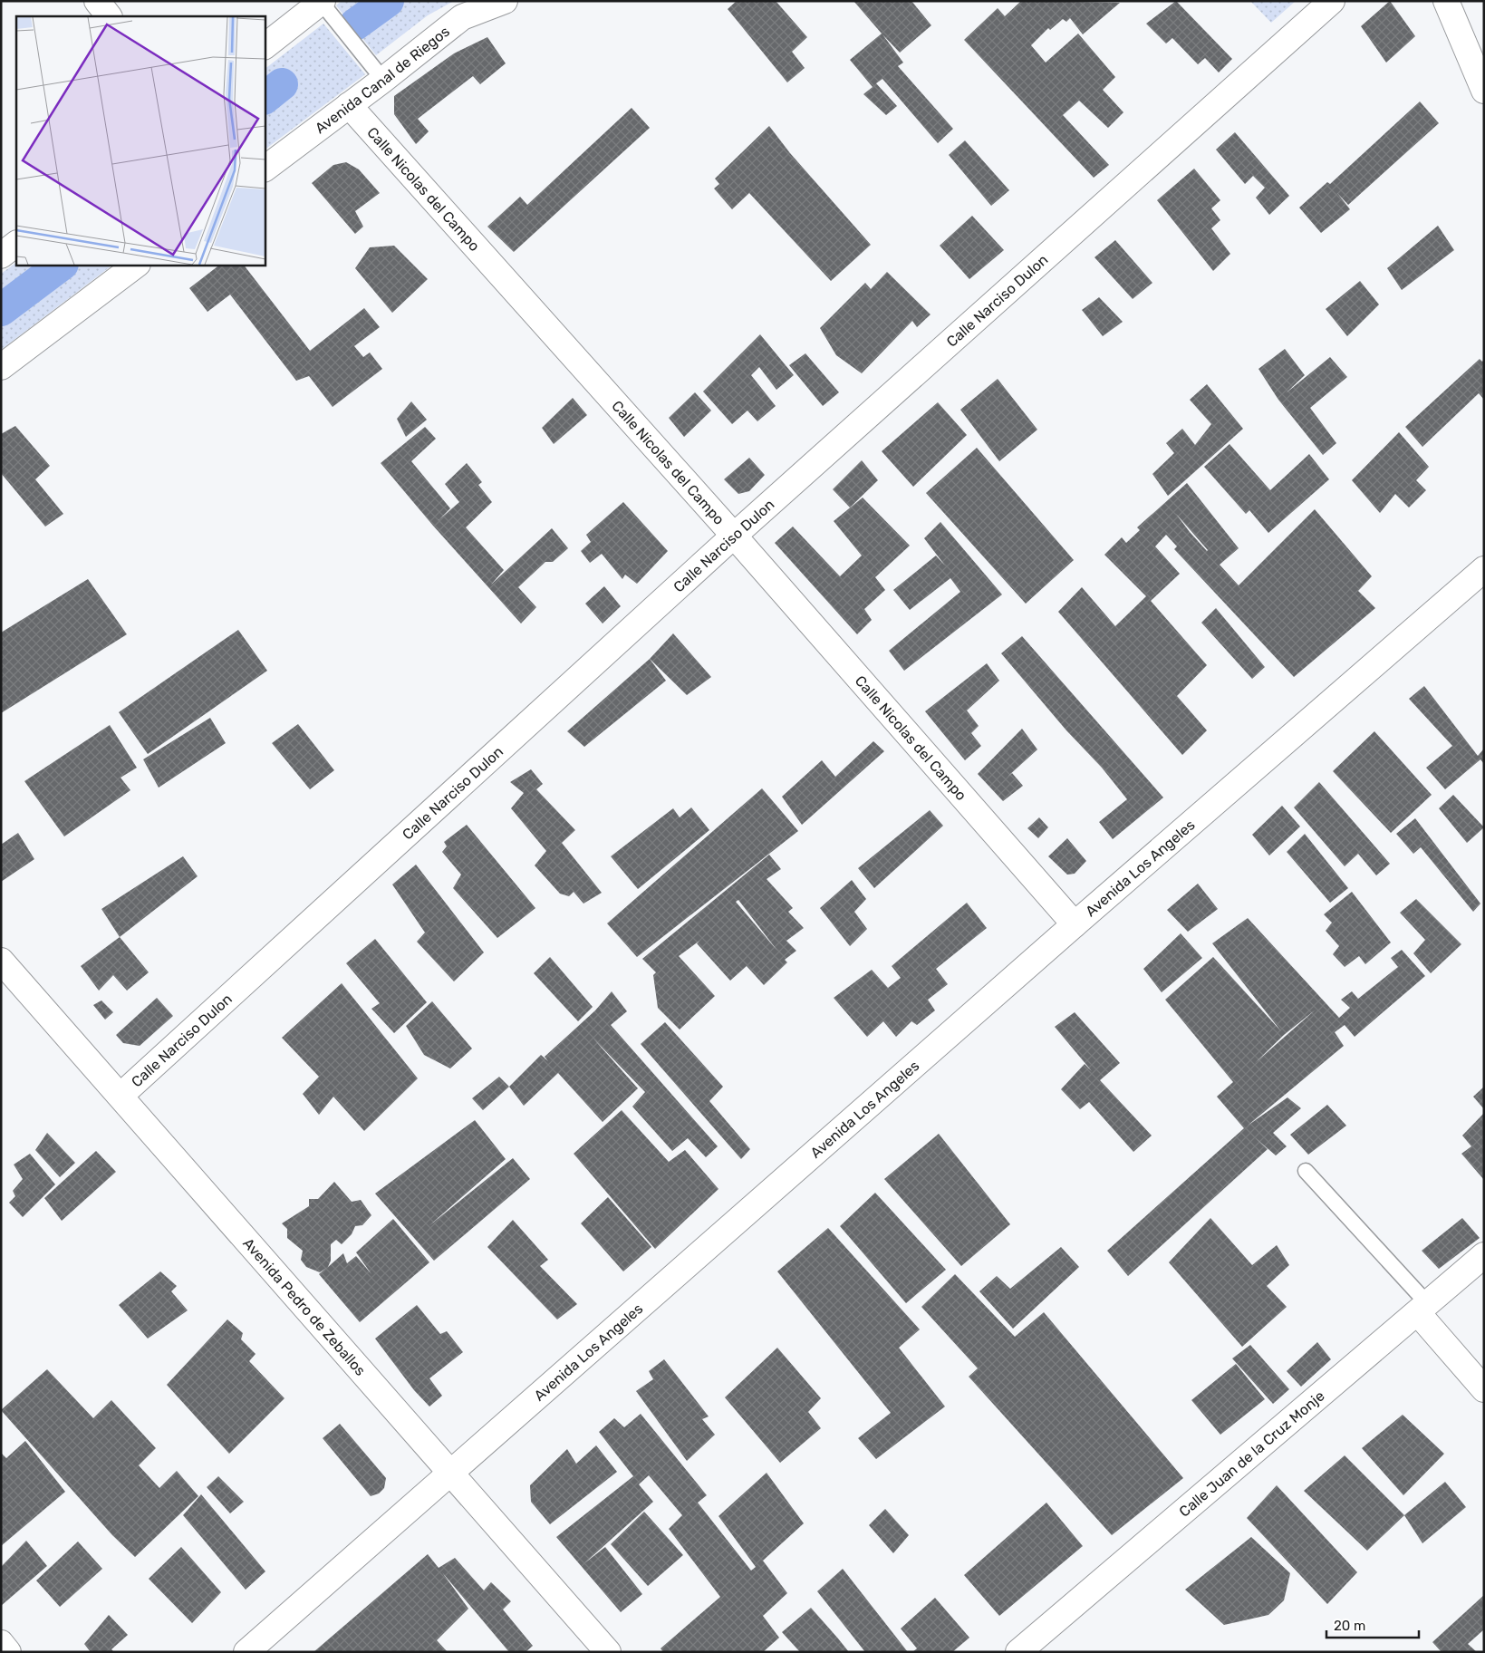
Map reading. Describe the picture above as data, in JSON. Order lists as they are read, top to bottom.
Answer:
{
  "streets": {
    "street": [
      "Avenida Canal de Riegos",
      "Calle Nicolas del Campo",
      "Calle Narciso Dulon",
      "Avenida Los Angeles",
      "Avenida Pedro de Zeballos",
      "Calle Juan de la Cruz Monje"
    ]
  },
  "crossings": [
    ["Avenida Canal de Riegos", "Calle Nicolas del Campo"],
    ["Calle Nicolas del Campo", "Calle Narciso Dulon"],
    ["Calle Nicolas del Campo", "Avenida Los Angeles"],
    ["Calle Narciso Dulon", "Avenida Pedro de Zeballos"],
    ["Avenida Los Angeles", "Avenida Pedro de Zeballos"]
  ],
  "scale_bar": "20 m"
}
